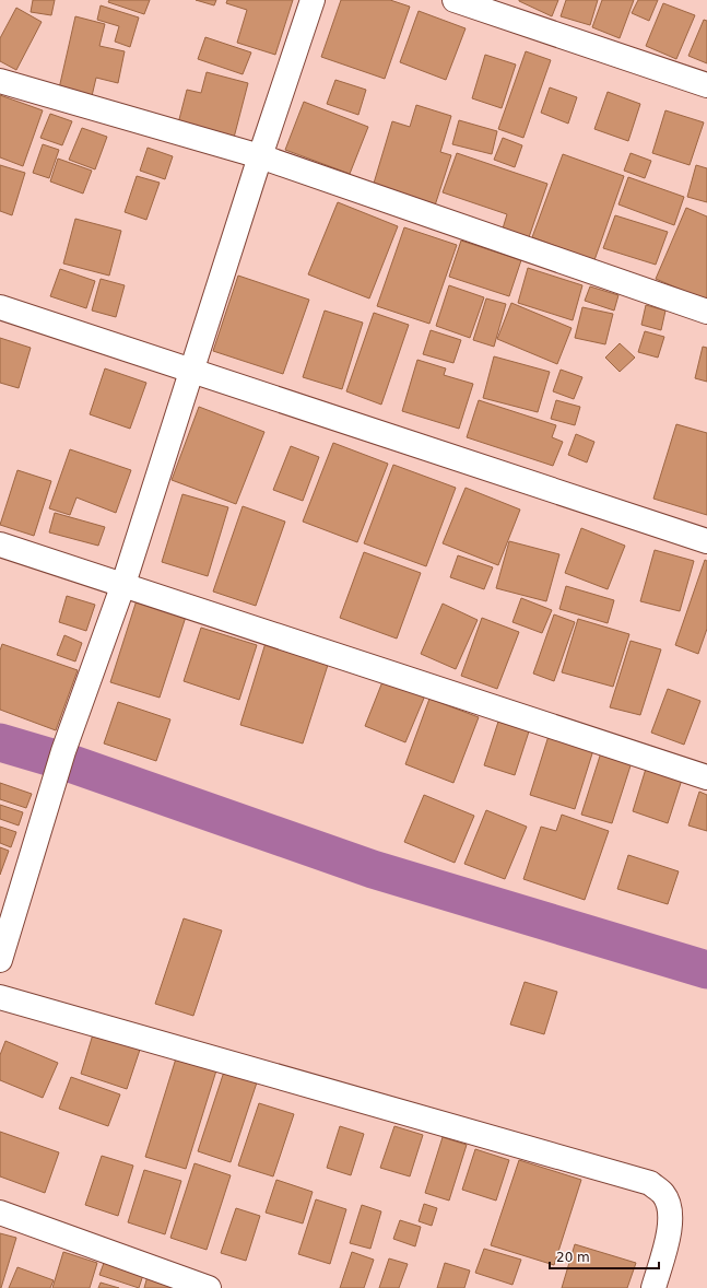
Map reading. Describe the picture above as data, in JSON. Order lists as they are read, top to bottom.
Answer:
{
  "scale_bar": "20 m"
}
